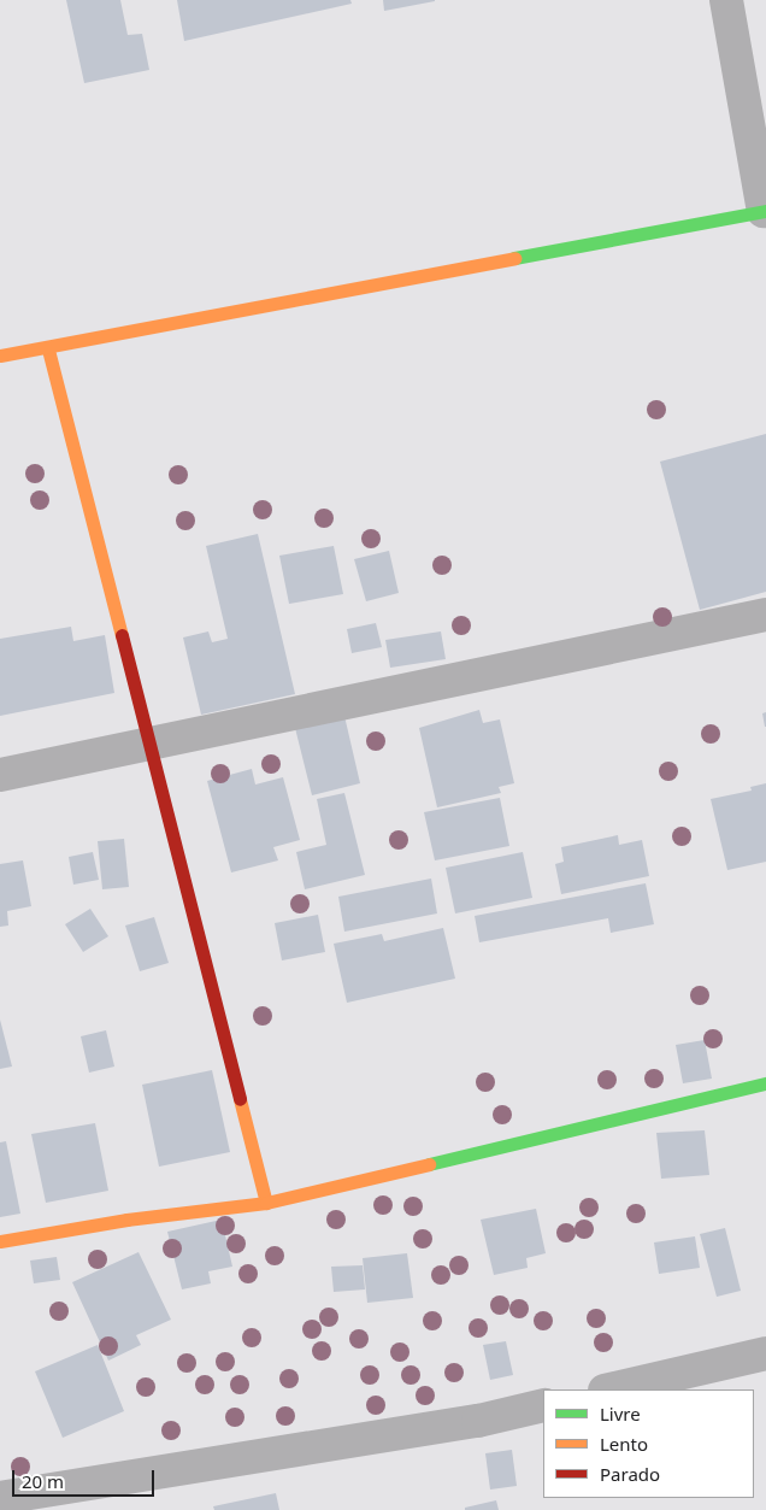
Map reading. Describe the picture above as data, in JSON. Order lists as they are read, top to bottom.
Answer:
{
  "legend": ["Livre", "Lento", "Parado"],
  "scale_bar": "20 m"
}
